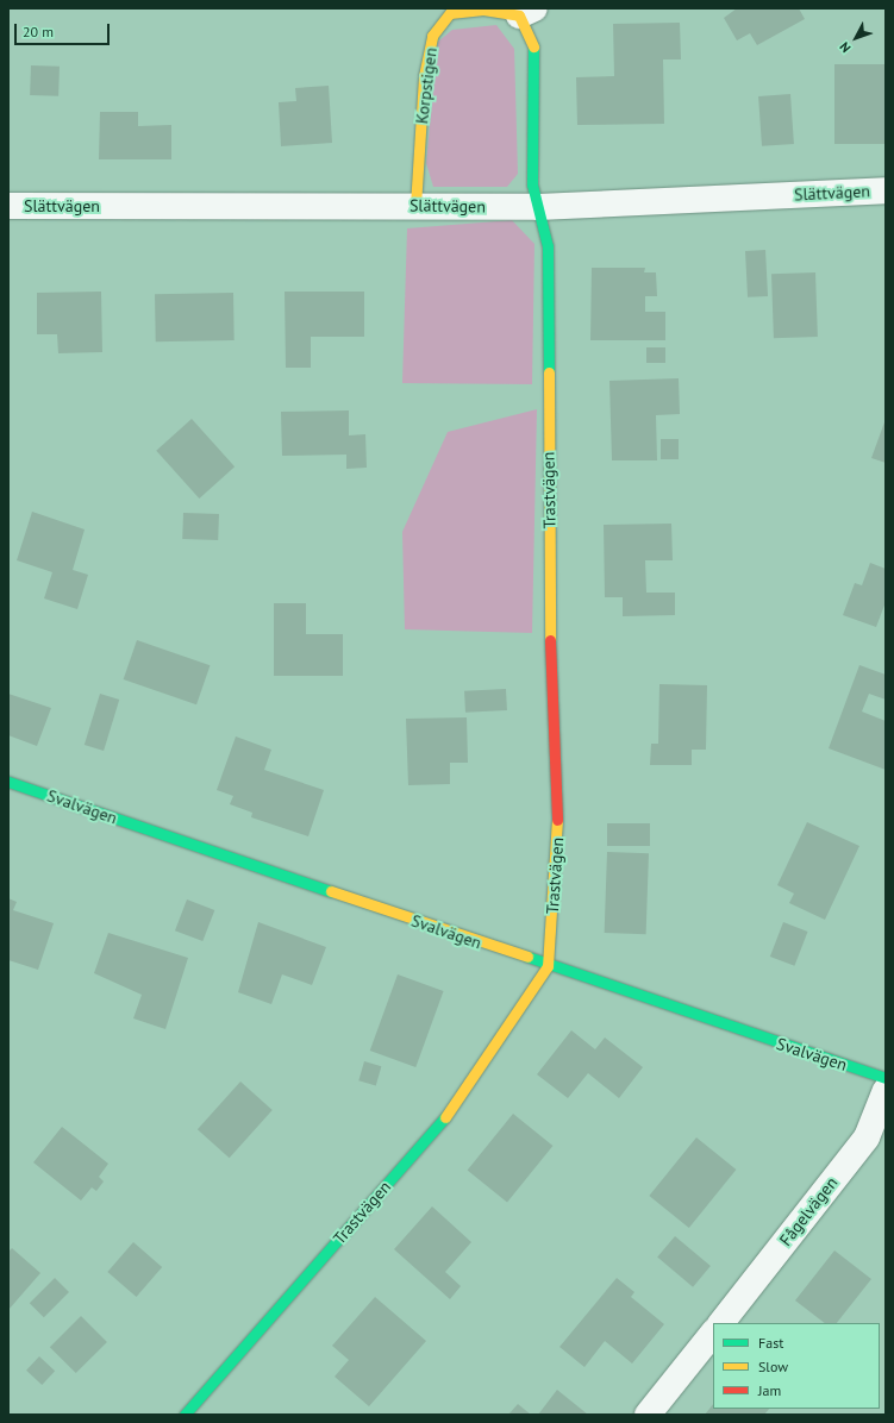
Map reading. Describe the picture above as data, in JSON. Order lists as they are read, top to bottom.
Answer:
{
  "streets": {
    "street": [
      "Korpstigen",
      "Slättvägen",
      "Trastvägen",
      "Svalvägen",
      "Fågelvägen"
    ]
  },
  "crossings": [
    ["Korpstigen", "Slättvägen"],
    ["Korpstigen", "Trastvägen"],
    ["Slättvägen", "Trastvägen"],
    ["Trastvägen", "Svalvägen"]
  ],
  "legend": ["Fast", "Slow", "Jam"],
  "scale_bar": "20 m",
  "north": "bottom left"
}
